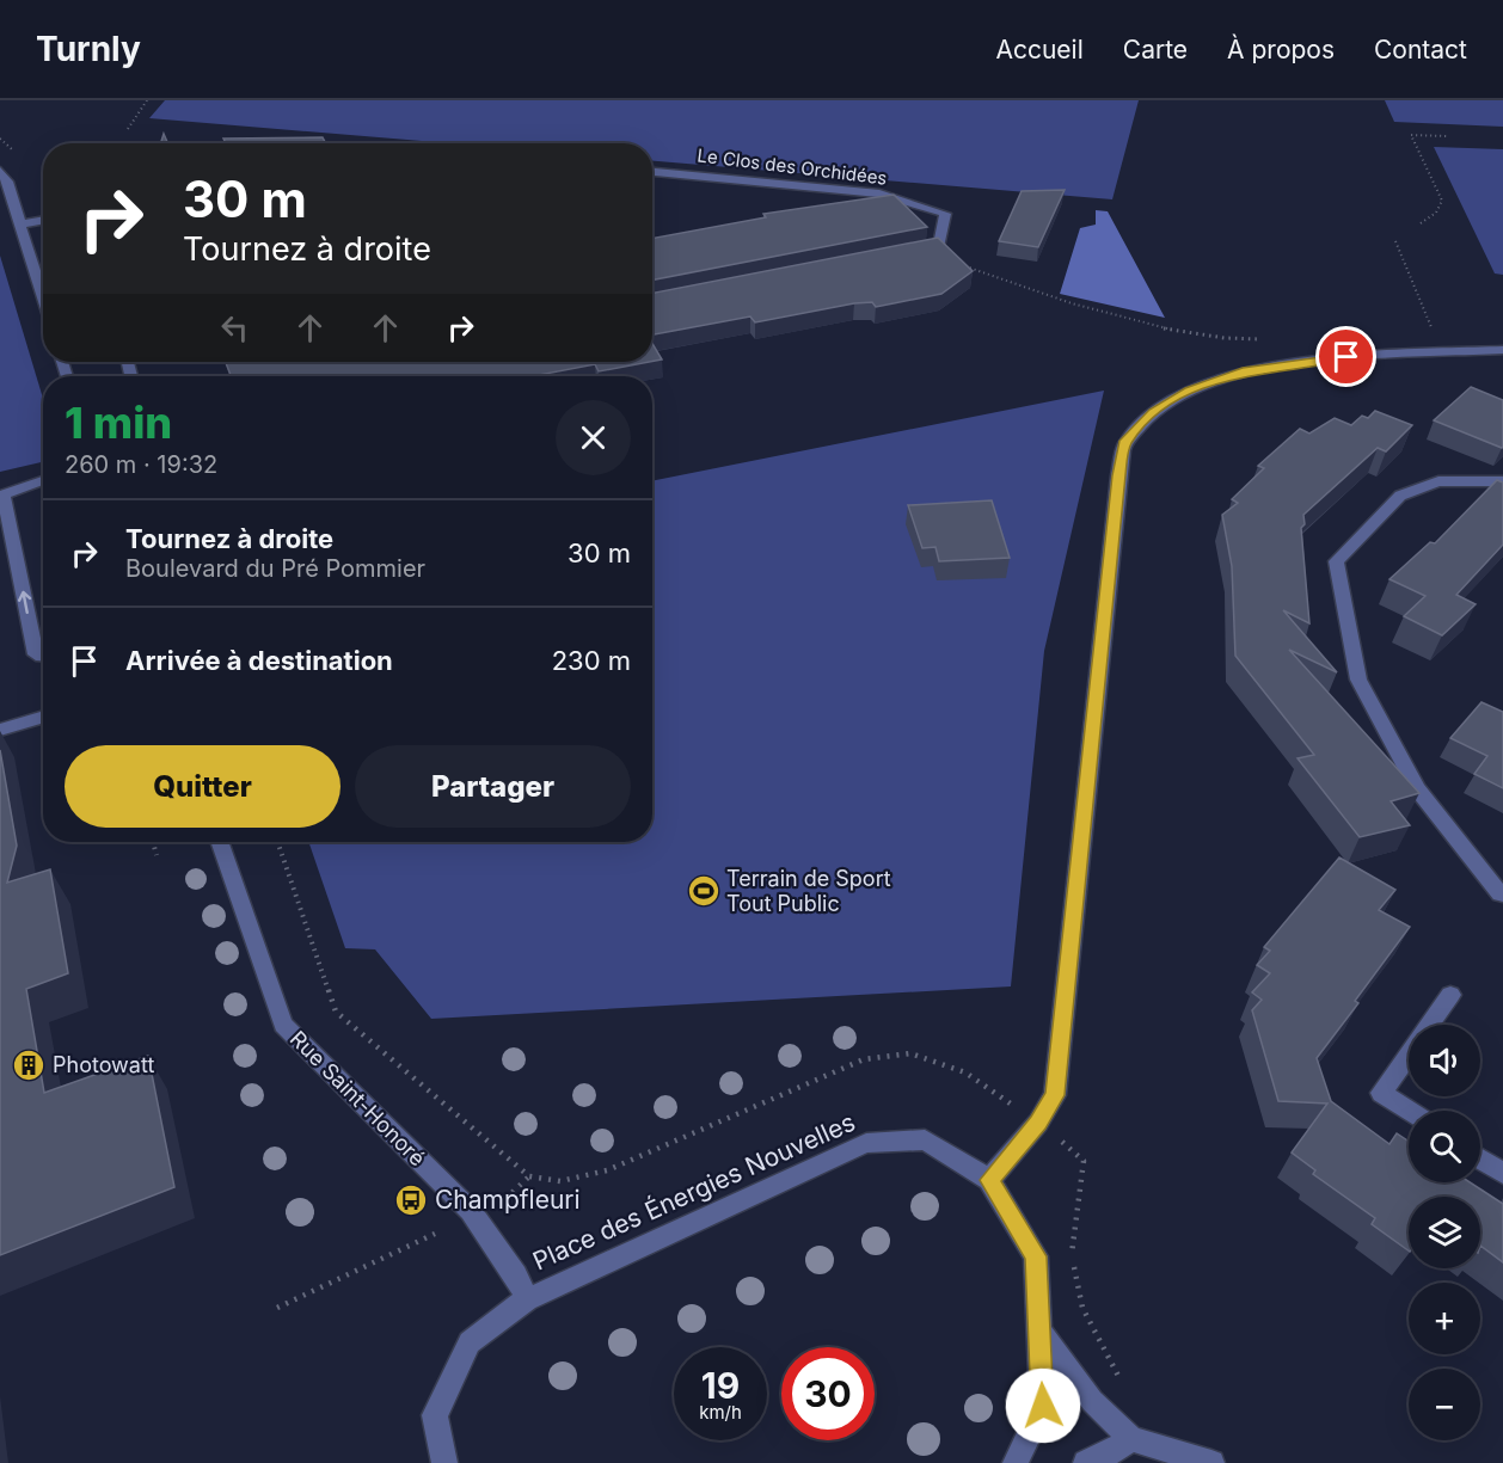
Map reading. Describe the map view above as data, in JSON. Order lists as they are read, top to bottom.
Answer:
{
  "streets": {
    "street": ["Le Clos des Orchidées", "Rue Saint-Honoré", "Place des Énergies Nouvelles"]
  },
  "crossings": [
    ["Rue Saint-Honoré", "Place des Énergies Nouvelles"]
  ],
  "places": {
    "sports": ["Terrain de Sport Tout Public"],
    "building": ["Photowatt"],
    "bus stop": ["Champfleuri"]
  },
  "page": {
    "header": "Turnly",
    "nav": [
      "Accueil",
      "Carte",
      "À propos",
      "Contact"
    ],
    "turn": ["30 m", "Tournez à droite"],
    "heading": ["1 min", "260 m · 19:32"],
    "list": [
      {
        "name": "Tournez à droite",
        "note": "Boulevard du Pré Pommier",
        "value": "30 m"
      },
      {
        "name": "Arrivée à destination",
        "value": "230 m"
      }
    ],
    "buttons": ["Quitter", "Partager"],
    "map_buttons": ["+", "−"],
    "speed": "19 km/h",
    "limit": "30"
  }
}
